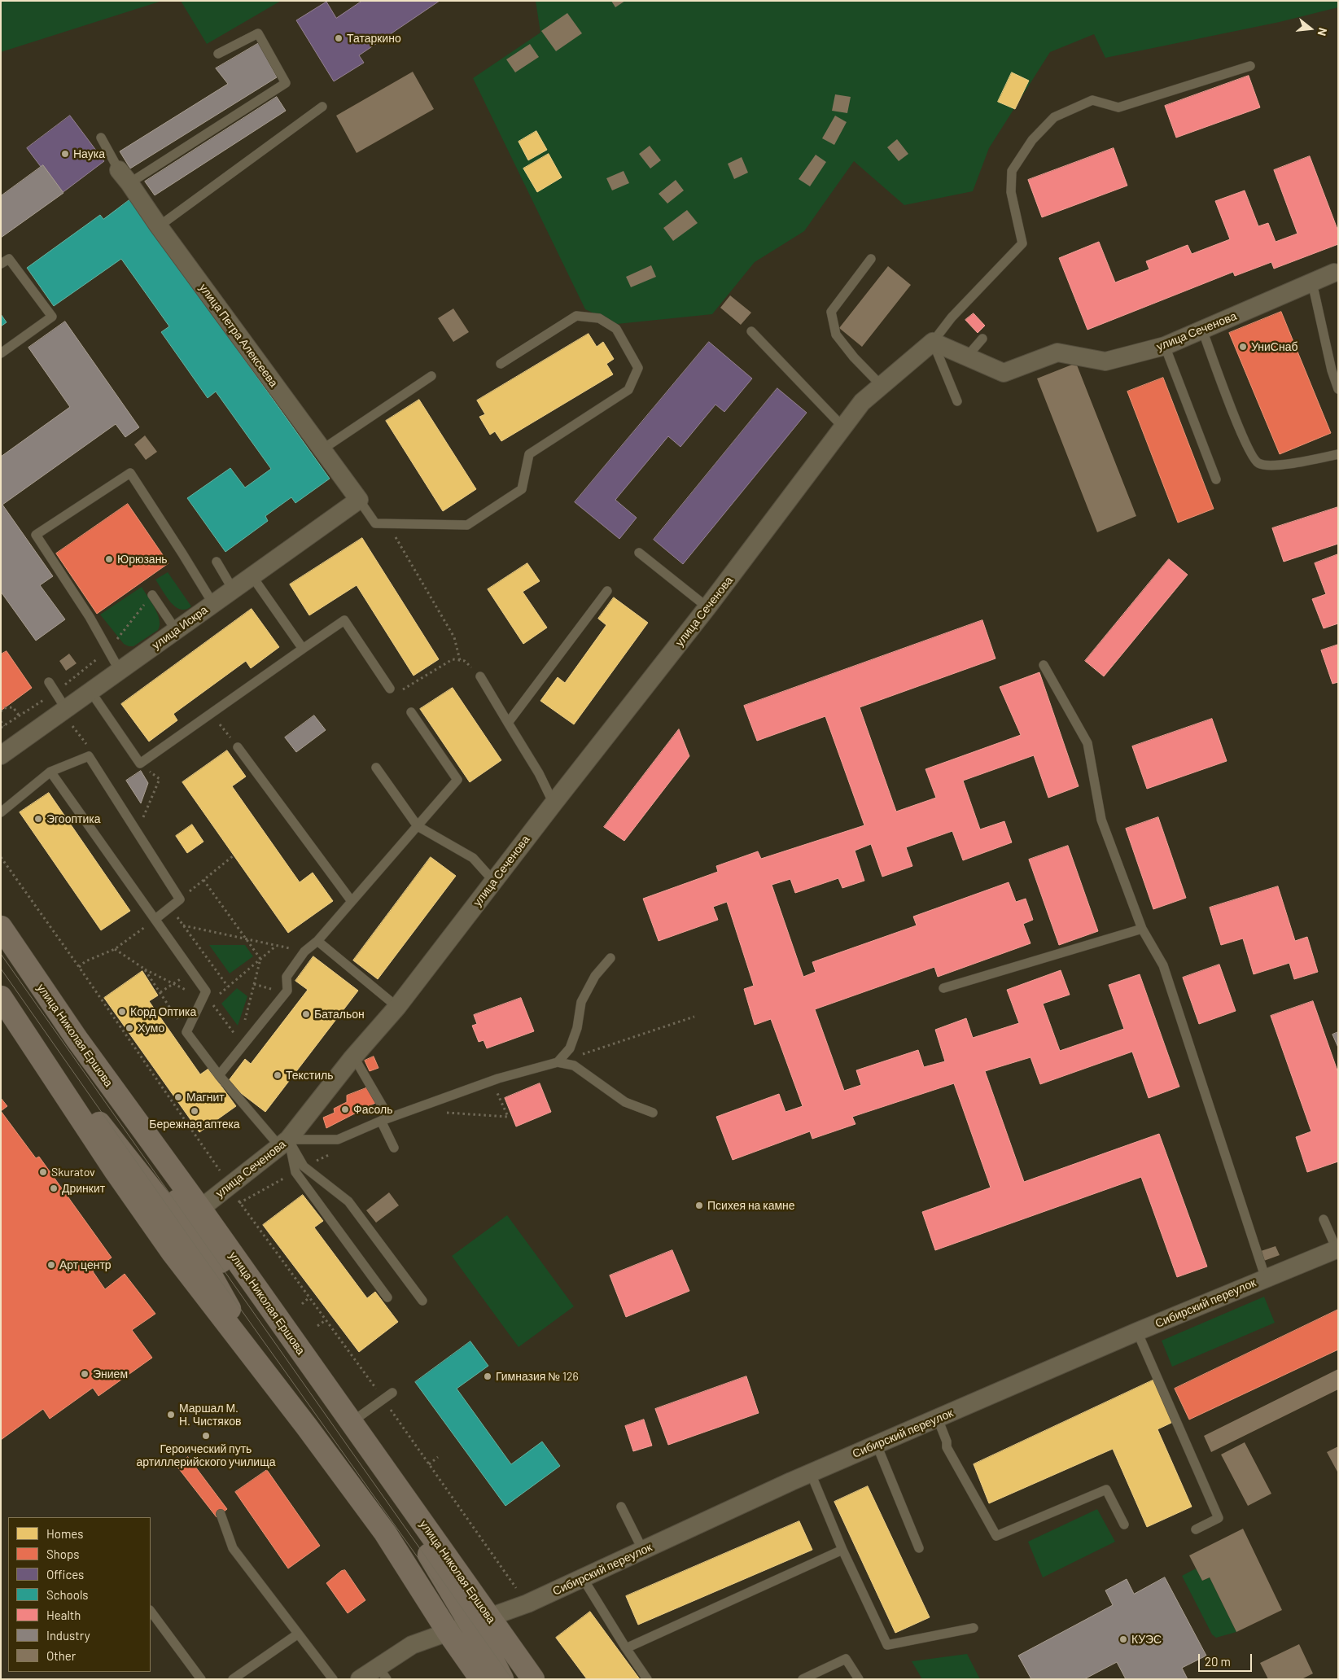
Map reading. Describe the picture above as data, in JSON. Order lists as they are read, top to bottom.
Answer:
{
  "streets": {
    "main road": ["улица Николая Ершова"],
    "street": [
      "улица Сеченова",
      "улица Петра Алексеева",
      "улица Искра",
      "Сибирский переулок"
    ]
  },
  "crossings": [
    ["улица Сеченова", "улица Николая Ершова"],
    ["улица Петра Алексеева", "улица Искра"],
    ["улица Николая Ершова", "Сибирский переулок"]
  ],
  "places": [
    "Татаркино",
    "Наука",
    "УниСнаб",
    "Юрюзань",
    "Эгооптика",
    "Корд Оптика",
    "Батальон",
    "Хумо",
    "Текстиль",
    "Магнит",
    "Фасоль",
    "Бережная аптека",
    "Skuratov",
    "Дринкит",
    "Психея на камне",
    "Арт центр",
    "Энием",
    "Гимназия № 126",
    "Маршал М. Н. Чистяков",
    "Героический путь артиллерийского училища",
    "КУЭС"
  ],
  "legend": [
    "Homes",
    "Shops",
    "Offices",
    "Schools",
    "Health",
    "Industry",
    "Other"
  ],
  "scale_bar": "20 m",
  "north": "right"
}
